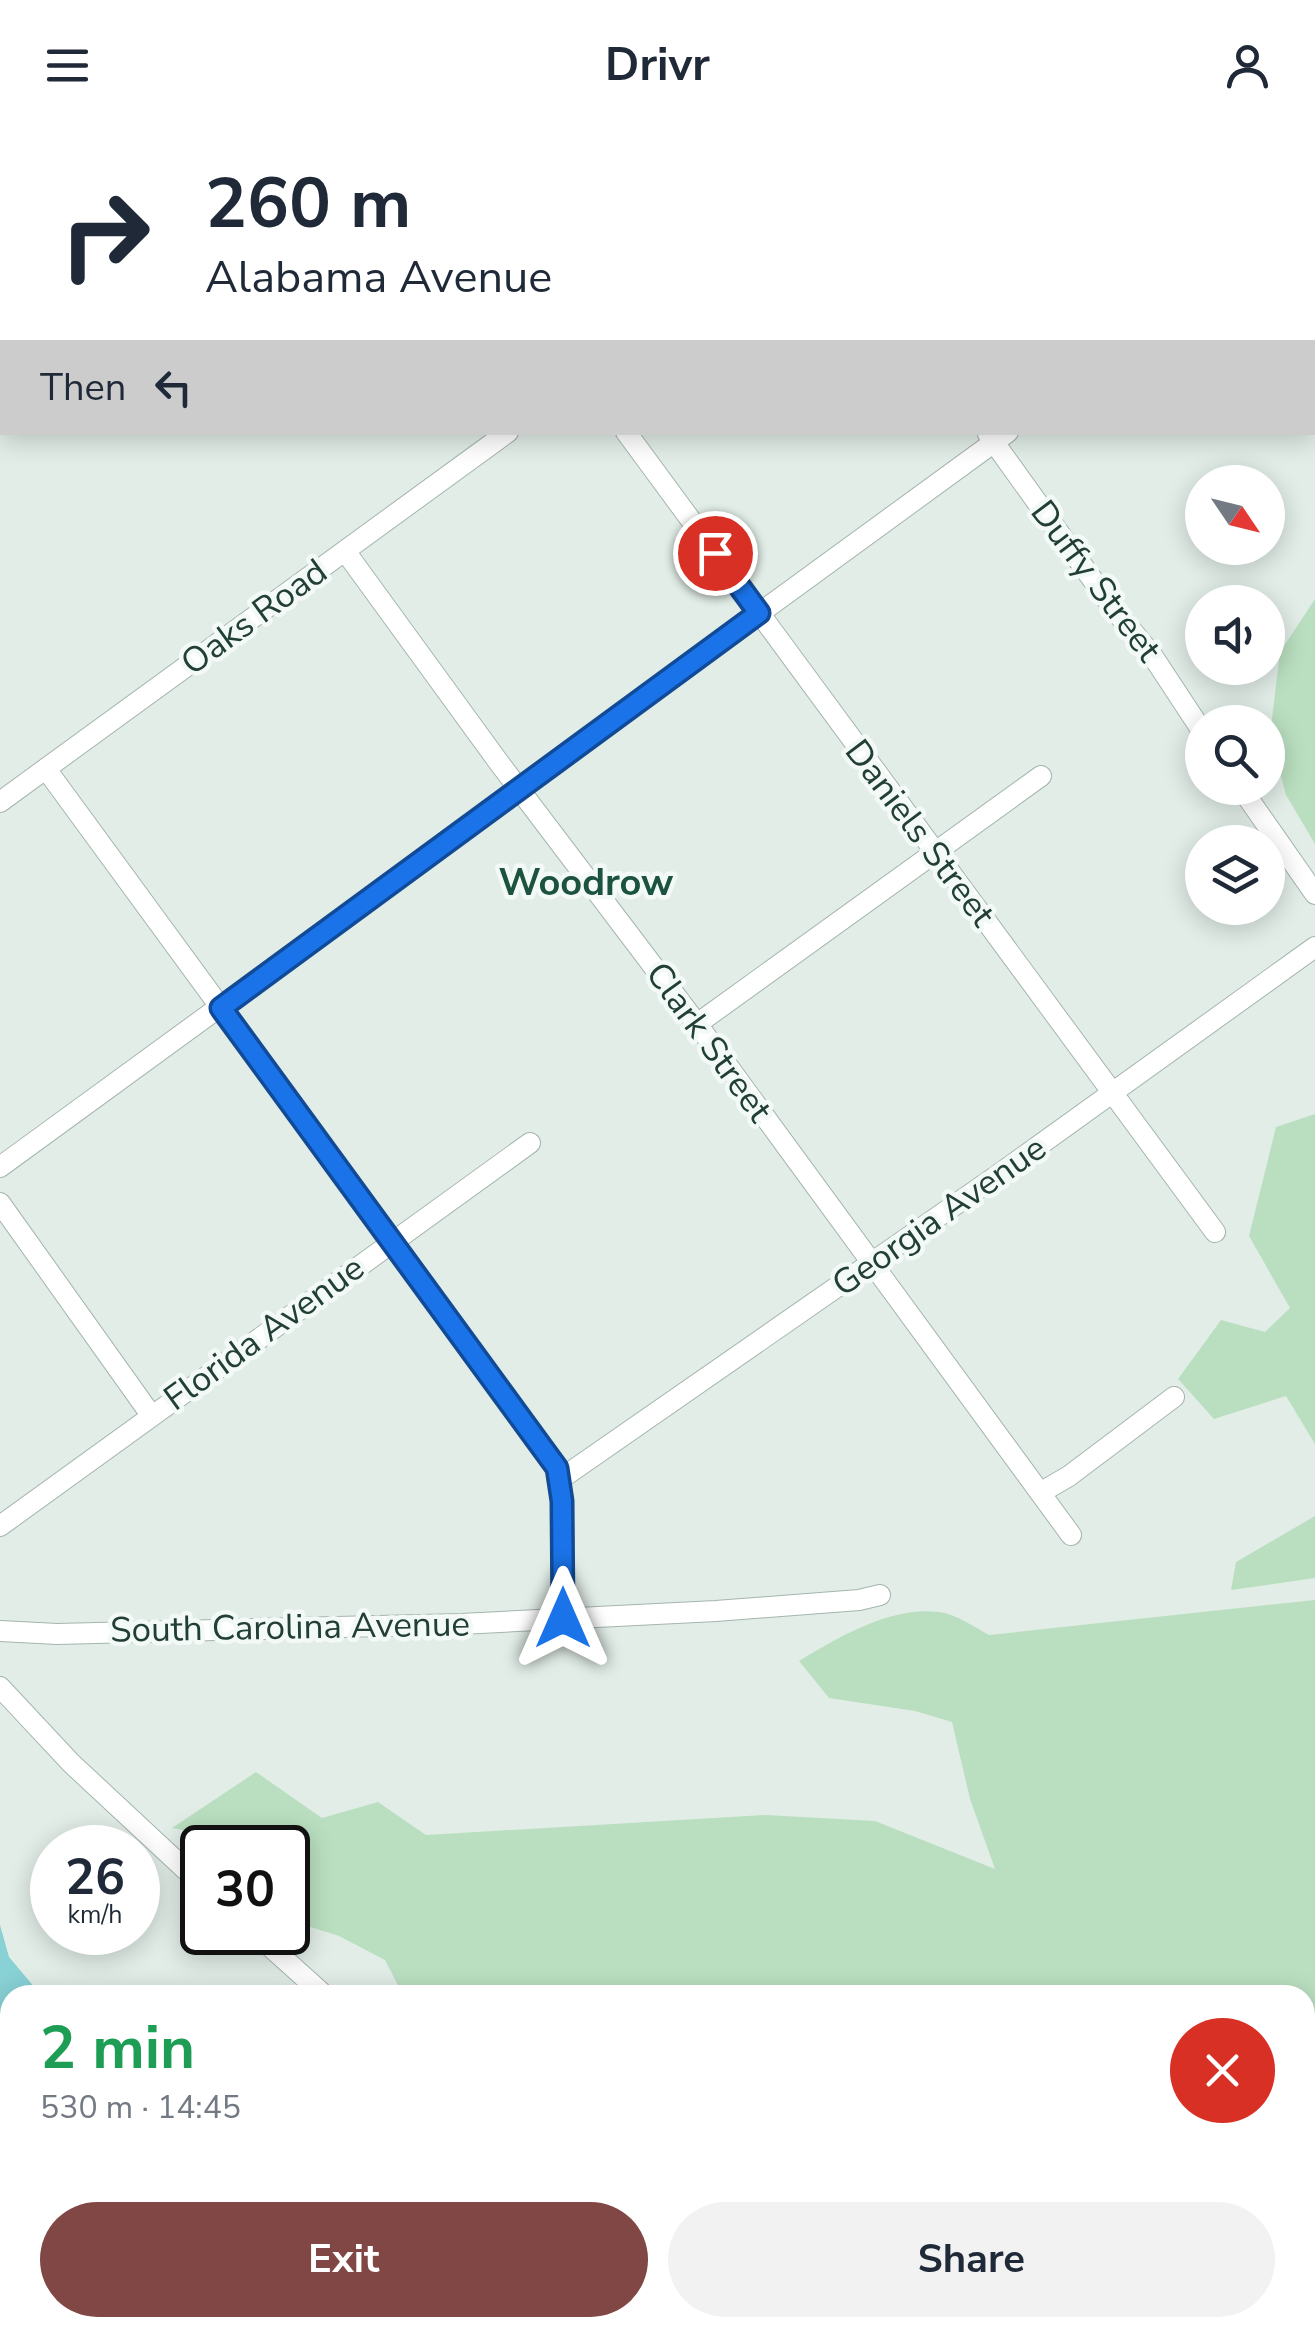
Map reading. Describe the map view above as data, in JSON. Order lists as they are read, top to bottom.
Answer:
{
  "streets": {
    "street": [
      "Duffy Street",
      "Oaks Road",
      "Daniels Street",
      "Clark Street",
      "Georgia Avenue",
      "Florida Avenue",
      "South Carolina Avenue"
    ]
  },
  "crossings": [
    ["Oaks Road", "Clark Street"],
    ["Daniels Street", "Georgia Avenue"],
    ["Clark Street", "Georgia Avenue"]
  ],
  "districts": ["Woodrow"],
  "north": "bottom right",
  "page": {
    "header": "Drivr",
    "turn": ["260 m", "Alabama Avenue"],
    "then": "Then",
    "speed": "26 km/h",
    "limit": "30",
    "heading": ["2 min", "530 m · 14:45"],
    "buttons": ["Exit", "Share"]
  }
}
